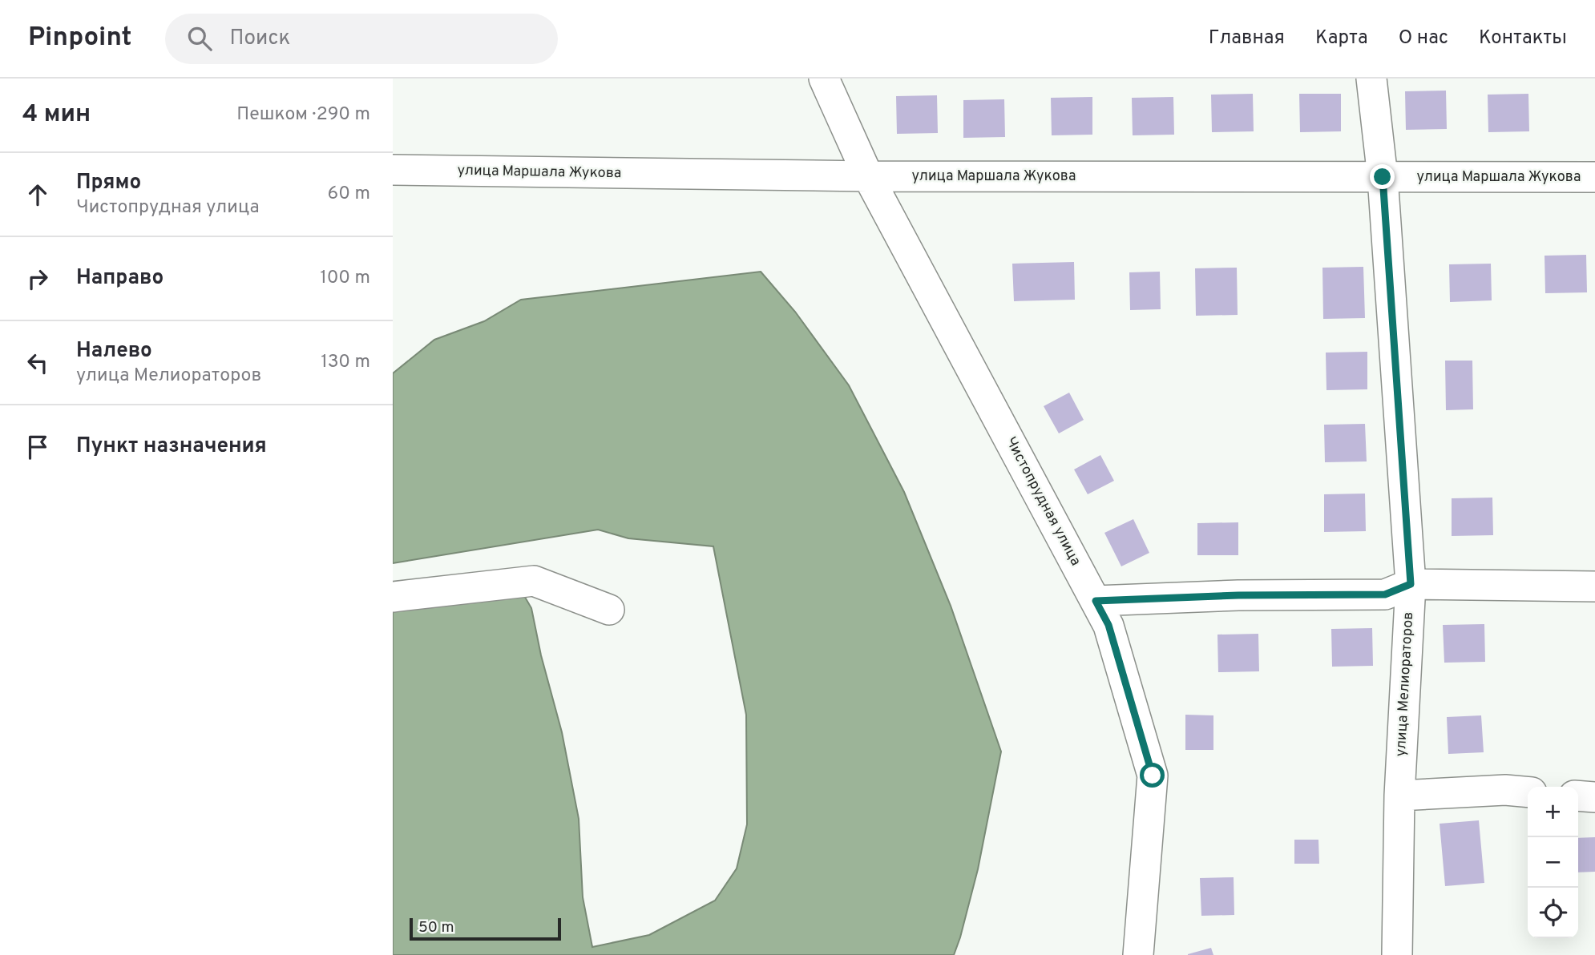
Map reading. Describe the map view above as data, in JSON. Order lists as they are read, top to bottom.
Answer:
{
  "streets": {
    "street": ["улица Маршала Жукова", "Чистопрудная улица", "улица Мелиораторов"]
  },
  "crossings": [
    ["улица Маршала Жукова", "Чистопрудная улица"],
    ["улица Маршала Жукова", "улица Мелиораторов"]
  ],
  "scale_bar": "50 m",
  "page": {
    "header": "Pinpoint",
    "search": "Поиск",
    "nav": [
      "Главная",
      "Карта",
      "О нас",
      "Контакты"
    ],
    "heading": ["4 мин", "Пешком · 290 m"],
    "list": [
      ["Прямо", "Чистопрудная улица", "60 m"],
      ["Направо", "100 m"],
      ["Налево", "улица Мелиораторов", "130 m"],
      "Пункт назначения"
    ],
    "map_buttons": ["+", "−"],
    "scale": "50 m"
  }
}
